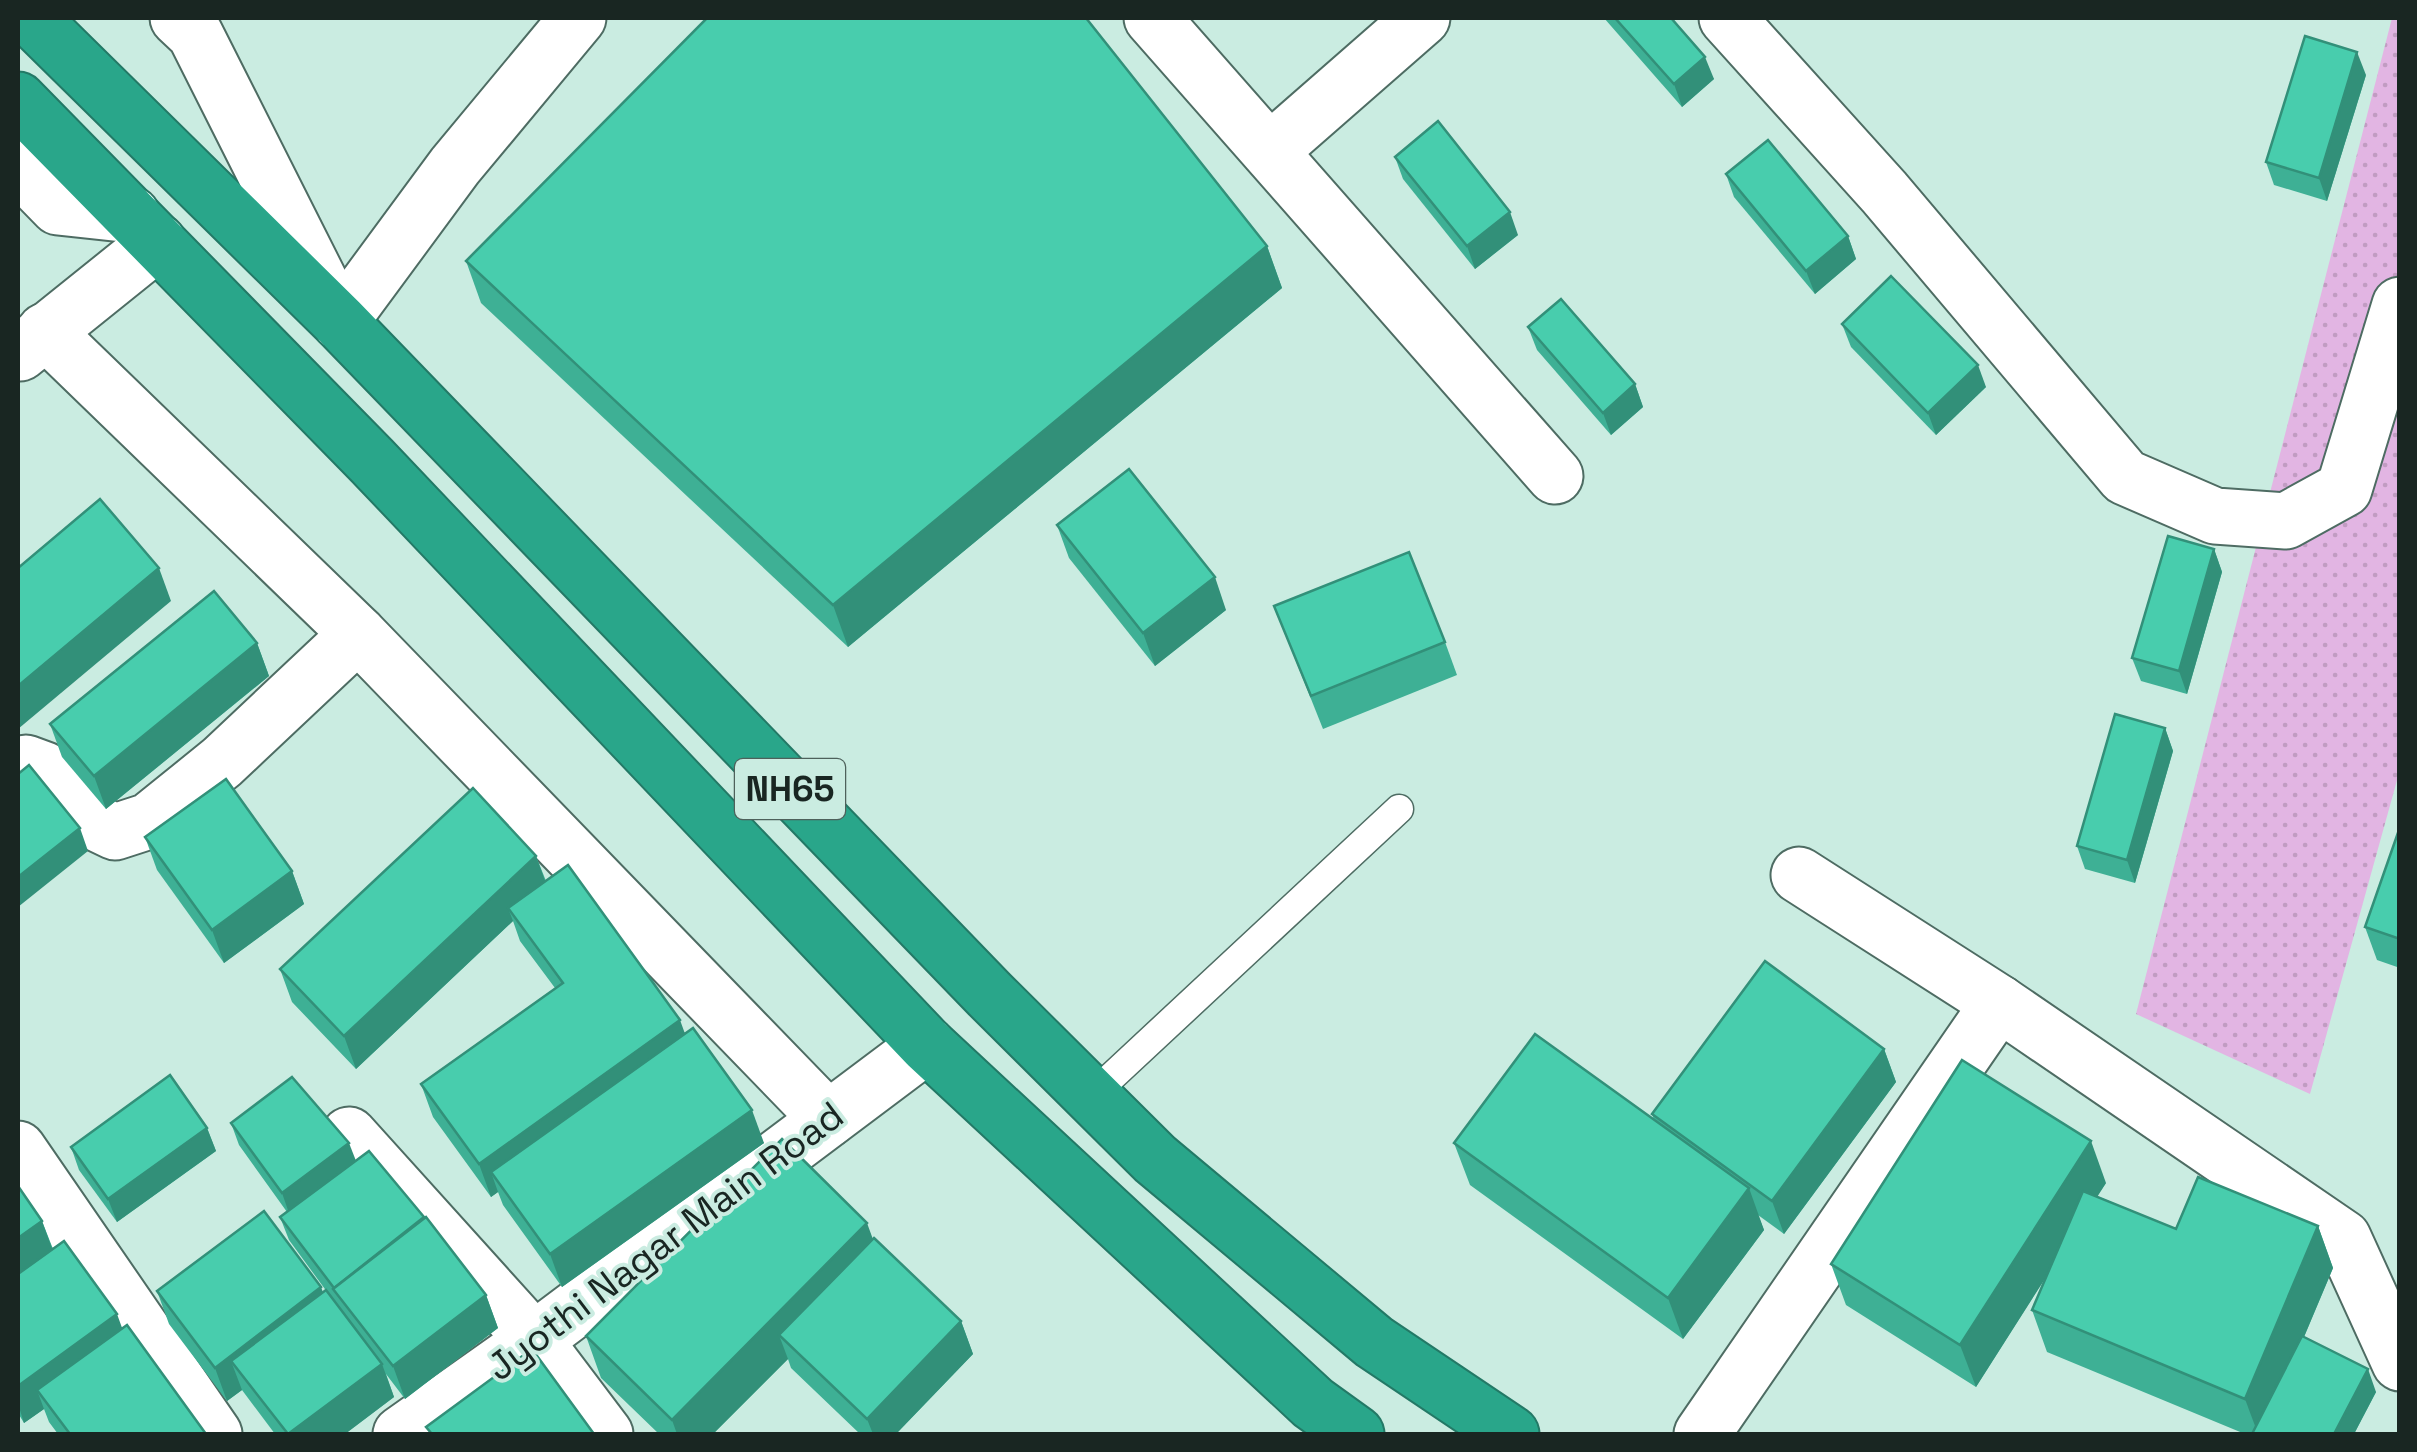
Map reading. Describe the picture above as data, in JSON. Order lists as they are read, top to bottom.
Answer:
{
  "streets": {
    "highway": ["NH65"],
    "street": ["Jyothi Nagar Main Road"]
  },
  "crossings": [
    ["NH65", "Jyothi Nagar Main Road"]
  ]
}
